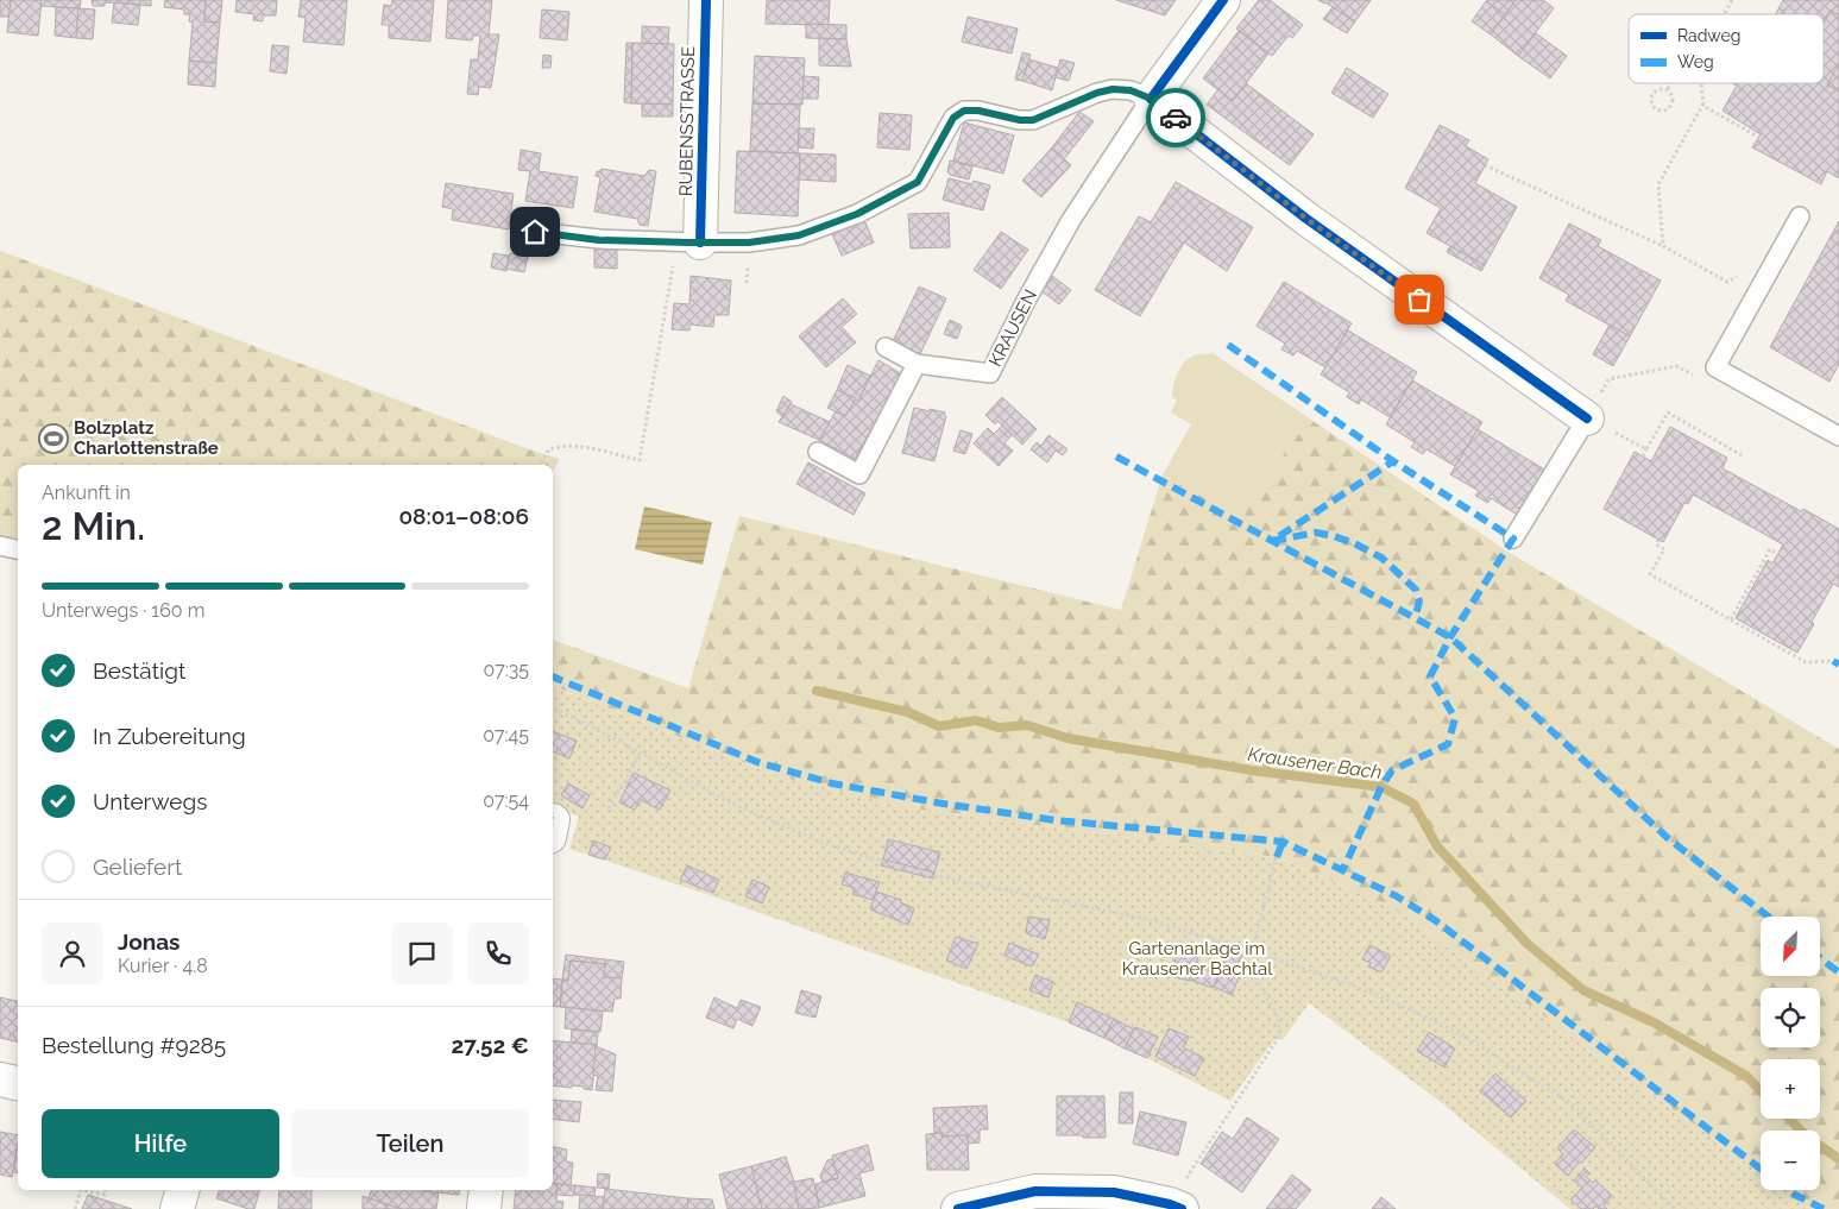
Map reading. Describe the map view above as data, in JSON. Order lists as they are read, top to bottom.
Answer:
{
  "streets": {
    "street": ["RUBENSSTRASSE"],
    "lane": ["KRAUSEN"]
  },
  "water": ["Krausener Bach"],
  "parks": ["Gartenanlage im Krausener Bachtal"],
  "places": {
    "sports": ["Bolzplatz Charlottenstraße"]
  },
  "legend": ["Radweg", "Weg"],
  "north": "bottom left",
  "page": {
    "heading": ["2 Min.", "Ankunft in", "08:01–08:06"],
    "panel": [
      "Jonas",
      "Kurier · 4.8",
      "Bestellung #9285",
      "27.52 €"
    ],
    "bar": "Unterwegs · 160 m",
    "list": [
      ["Bestätigt", "07:35"],
      ["In Zubereitung", "07:45"],
      ["Unterwegs", "07:54"],
      "Geliefert"
    ],
    "map_buttons": ["+", "−"],
    "buttons": ["Hilfe", "Teilen"]
  }
}
